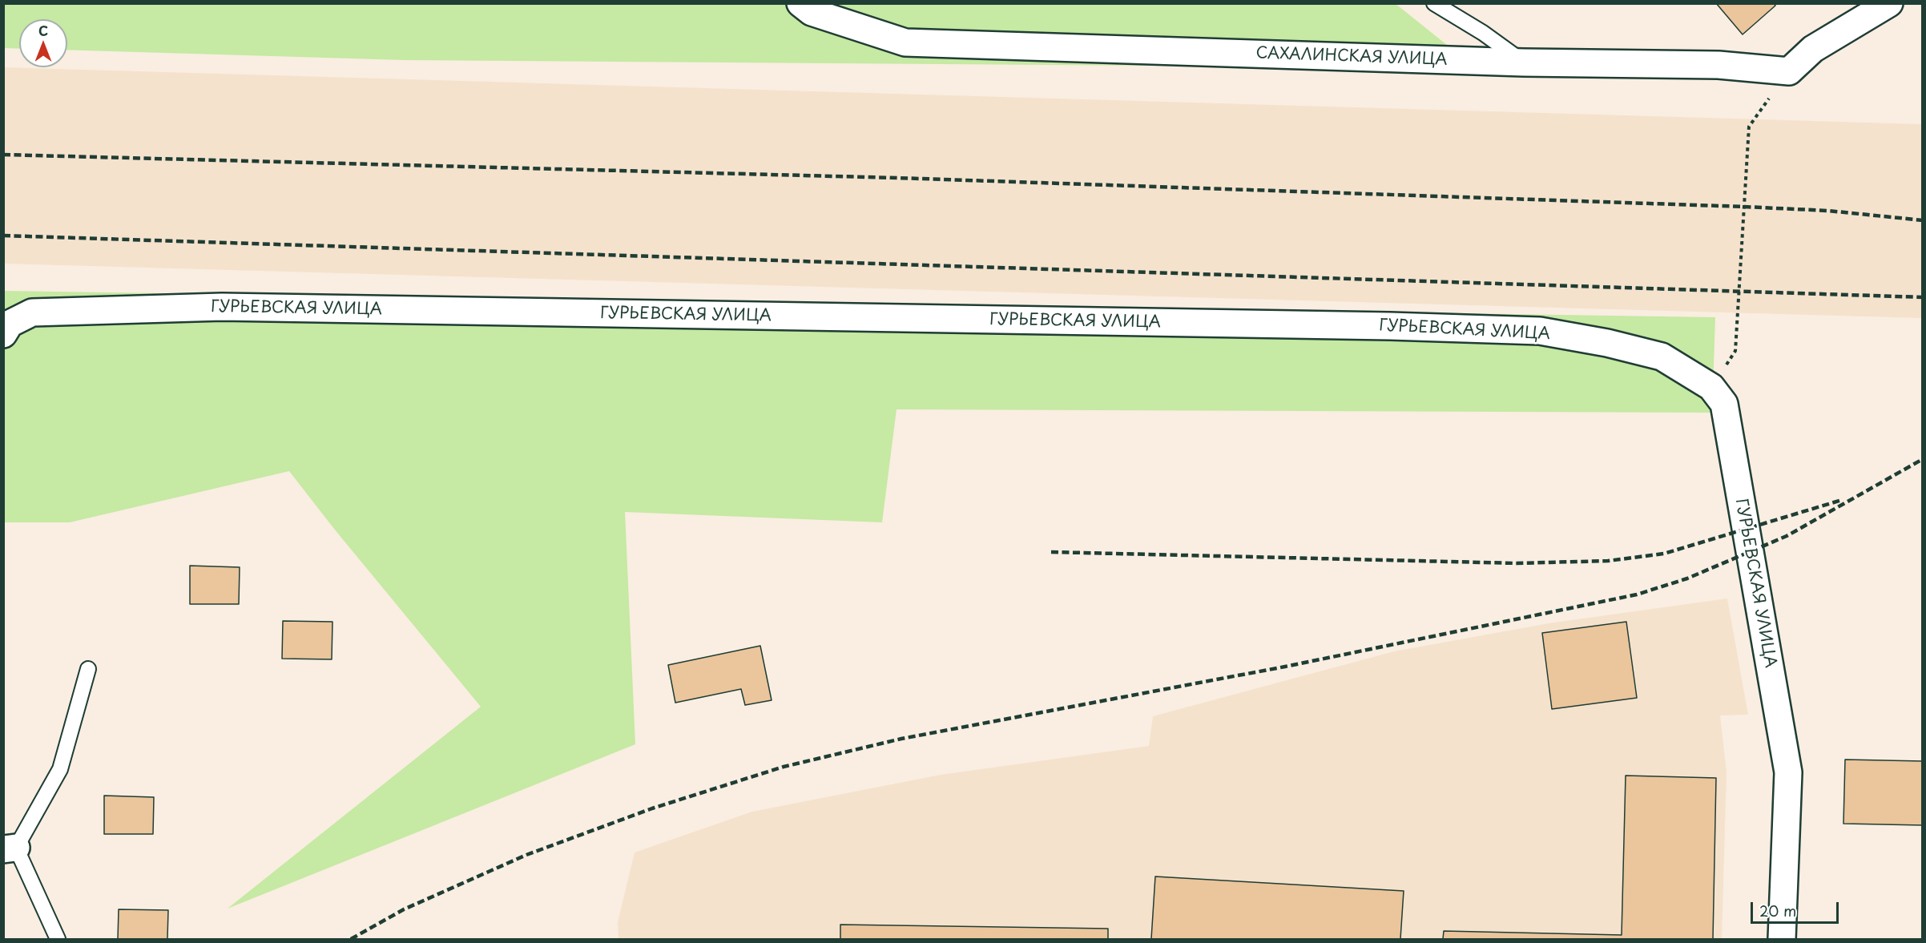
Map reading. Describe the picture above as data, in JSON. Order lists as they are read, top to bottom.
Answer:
{
  "streets": {
    "street": ["САХАЛИНСКАЯ УЛИЦА", "ГУРЬЕВСКАЯ УЛИЦА"]
  },
  "scale_bar": "20 m",
  "north": "top"
}
